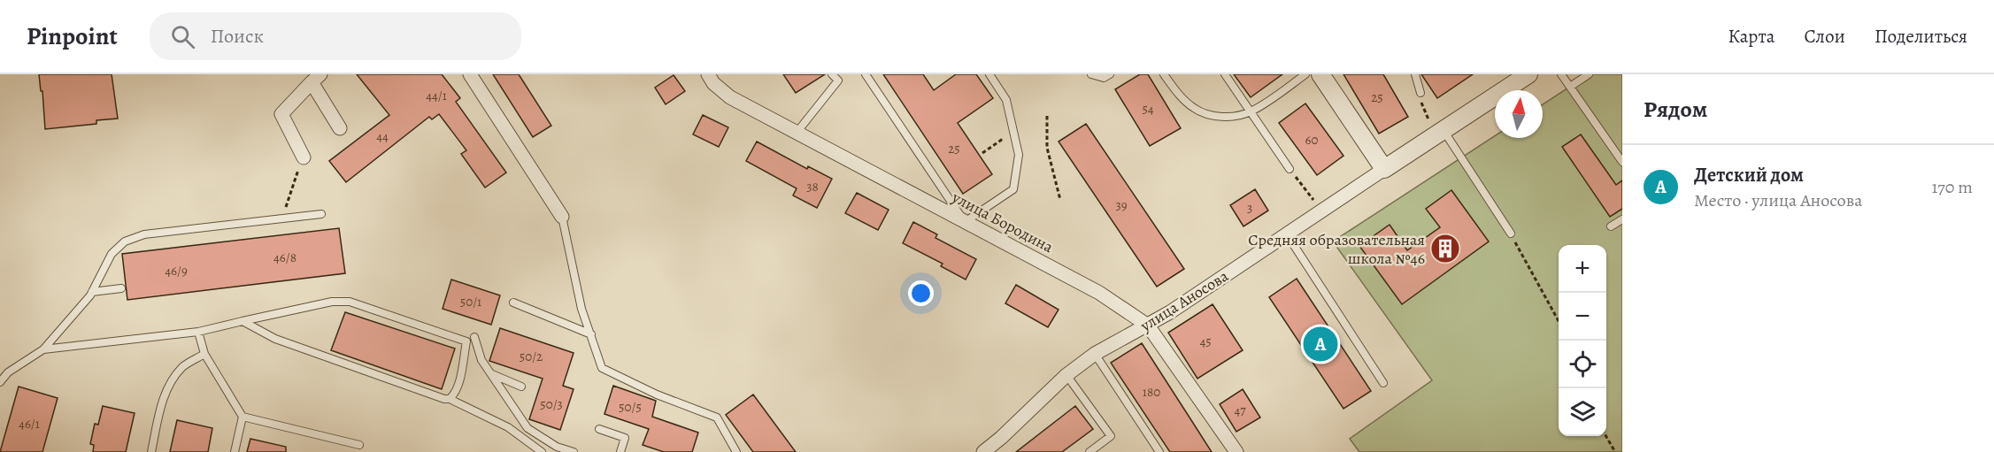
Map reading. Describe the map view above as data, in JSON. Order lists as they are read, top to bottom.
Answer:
{
  "streets": {
    "street": ["улица Бородина", "улица Аносова"]
  },
  "crossings": [
    ["улица Бородина", "улица Аносова"]
  ],
  "places": {
    "building": ["Средняя образовательная школа №46"]
  },
  "house_numbers": [
    "44/1",
    "25",
    "54",
    "44",
    "60",
    "25",
    "38",
    "39",
    "3",
    "46/8",
    "46/9",
    "50/1",
    "45",
    "50/2",
    "180",
    "50/3",
    "50/5",
    "47",
    "46/1"
  ],
  "north": "top",
  "page": {
    "header": "Pinpoint",
    "search": "Поиск",
    "nav": ["Карта", "Слои", "Поделиться"],
    "heading": "Рядом",
    "list": [
      {
        "mark": "A",
        "name": "Детский дом",
        "note": "Место · улица Аносова",
        "value": "170 m"
      }
    ],
    "map_buttons": ["+", "−"],
    "pins": "A"
  }
}
